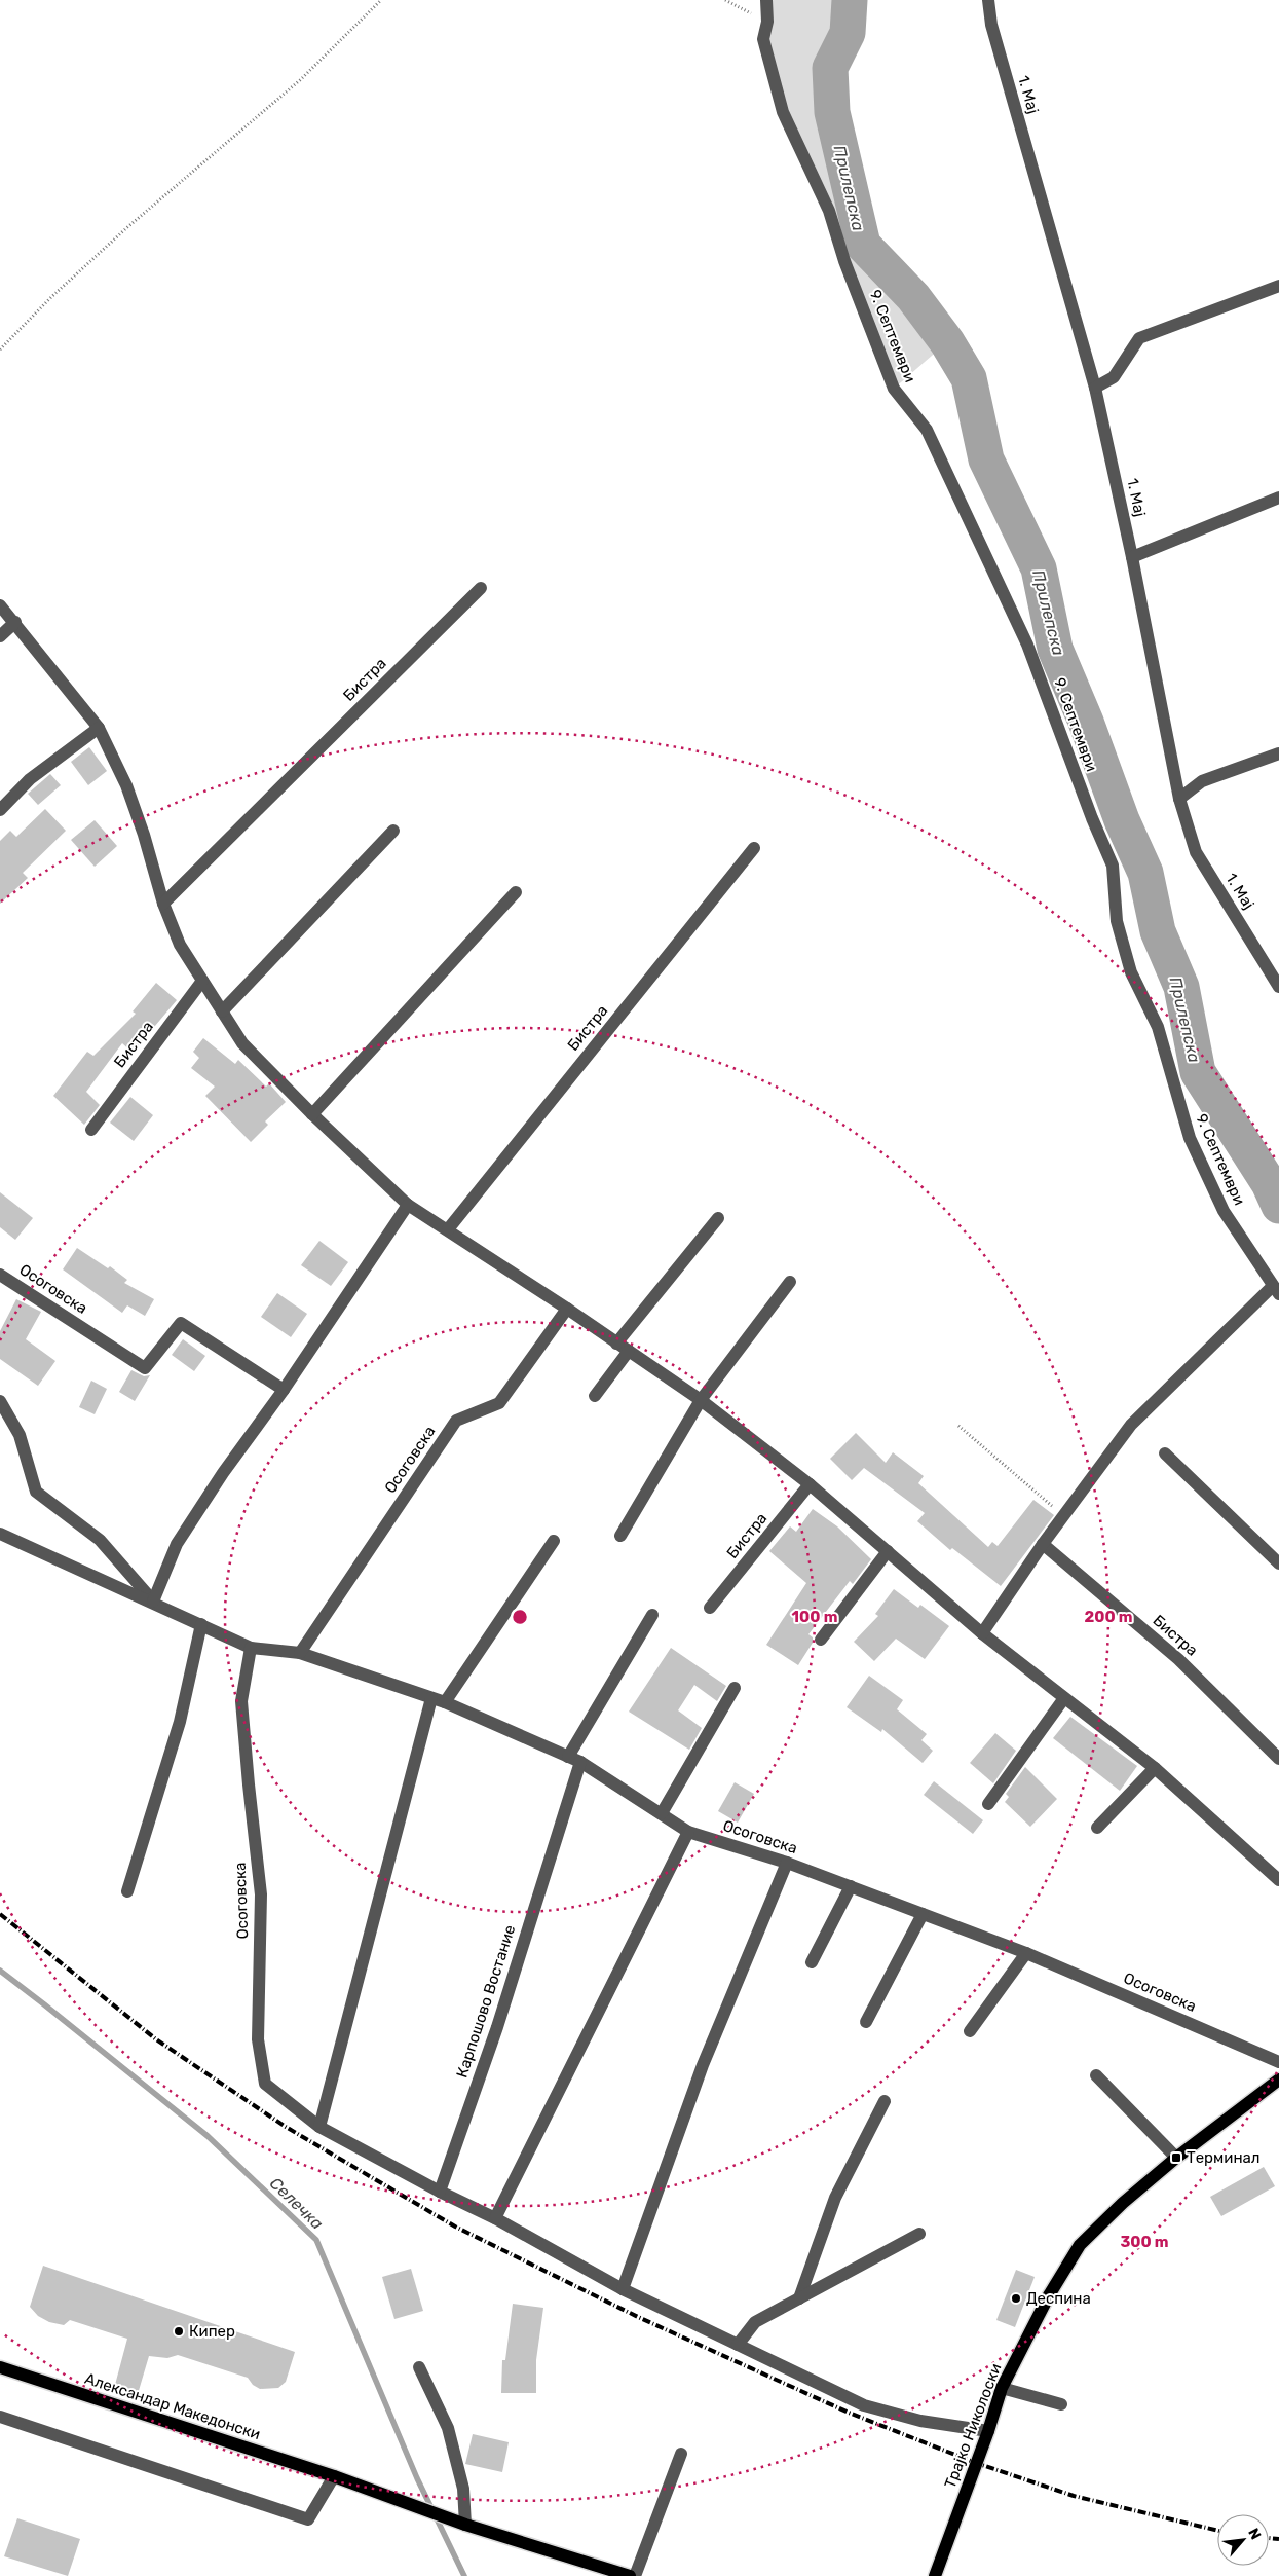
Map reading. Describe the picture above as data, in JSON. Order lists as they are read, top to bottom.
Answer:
{
  "streets": {
    "main road": ["Александар Македонски", "Трајко Николоски"],
    "street": [
      "1. Мај",
      "9. Септември",
      "Бистра",
      "Осоговска",
      "Карпошово Востание"
    ]
  },
  "crossings": [
    ["Осоговска", "Карпошово Востание"]
  ],
  "water": ["Прилепска", "Селечка"],
  "places": {
    "transit": ["Терминал"],
    "other": ["Деспина", "Кипер"]
  },
  "north": "top right",
  "rings": ["100 m", "200 m", "300 m"]
}
